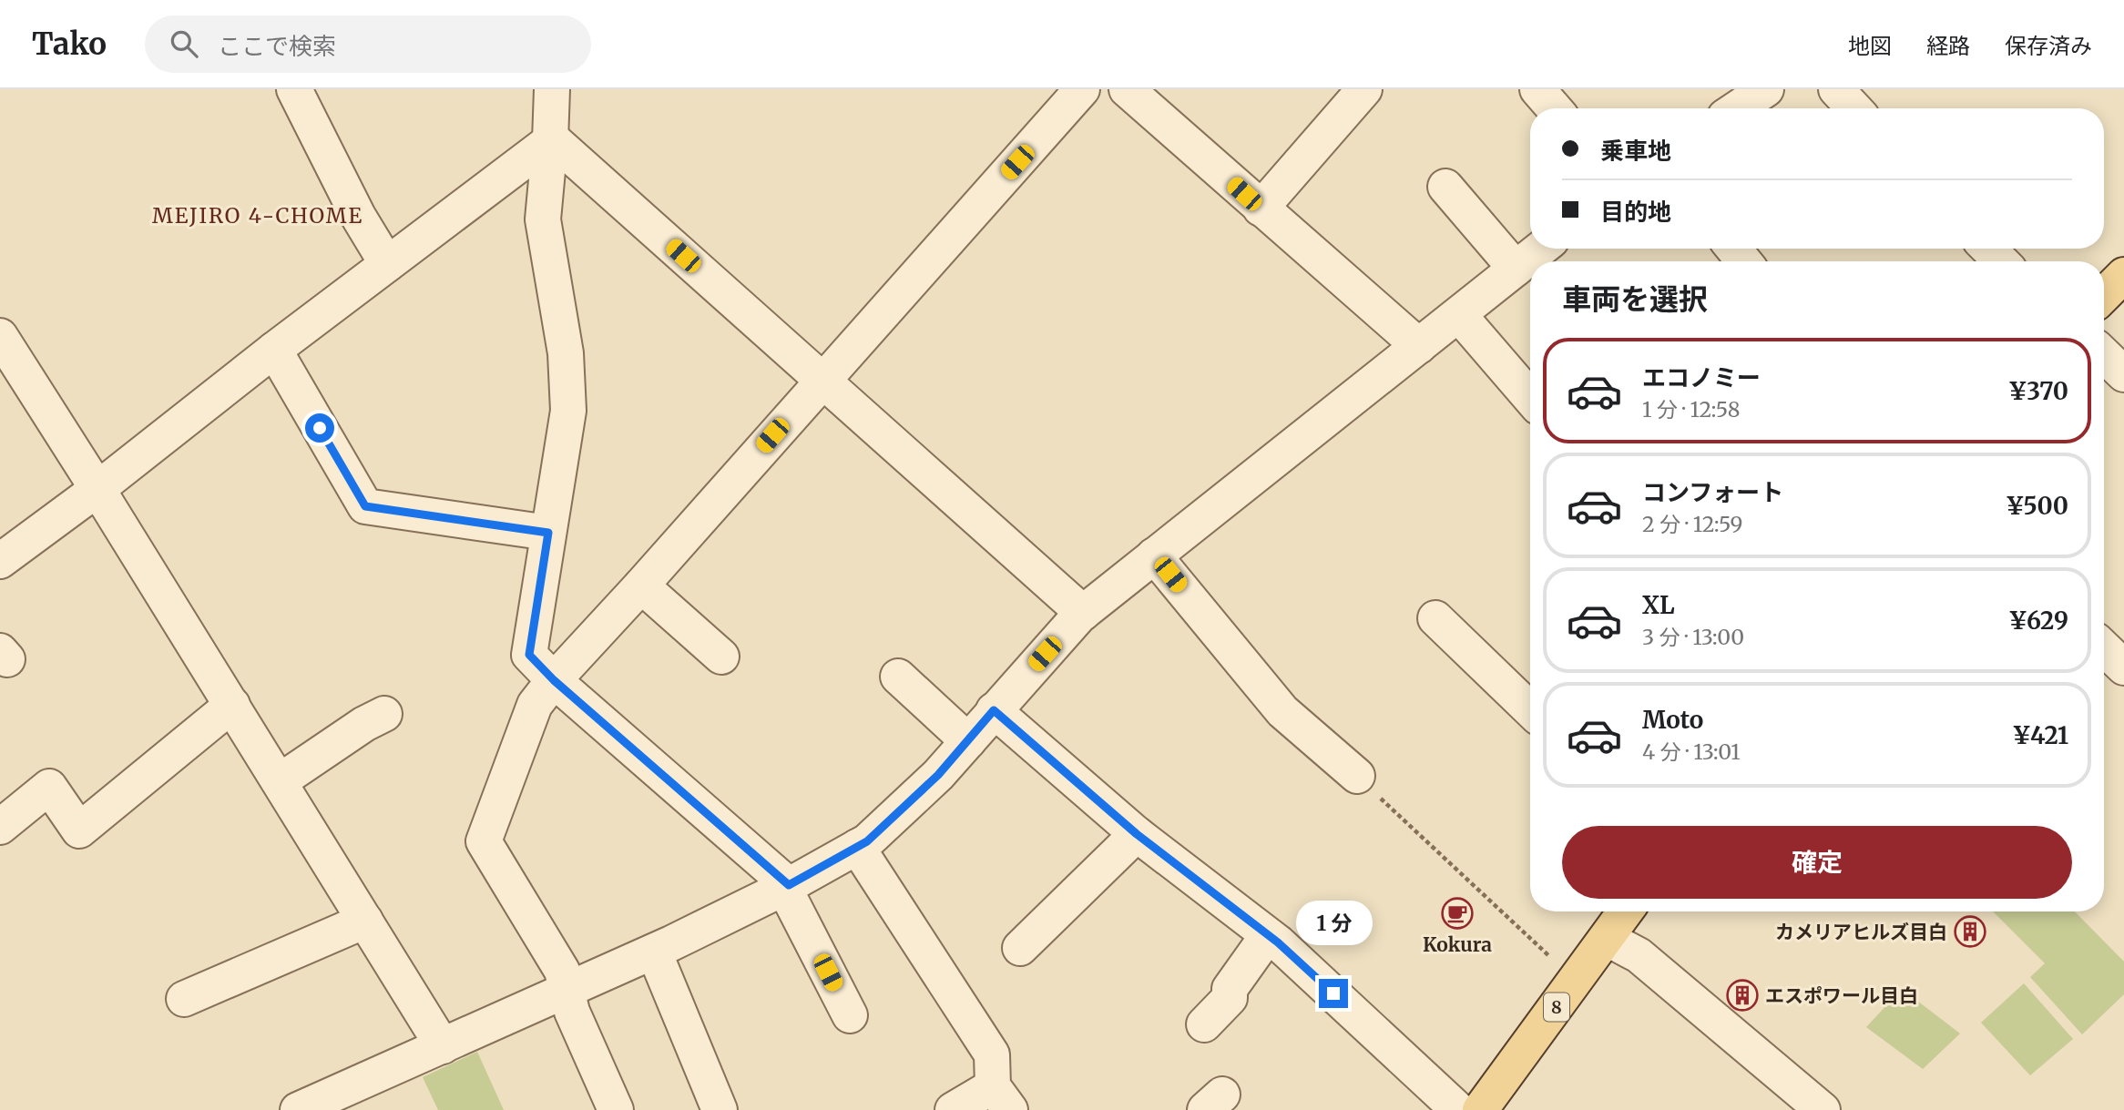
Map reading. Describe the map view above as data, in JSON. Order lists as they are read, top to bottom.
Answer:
{
  "streets": {
    "main road": ["8"]
  },
  "districts": ["MEJIRO 4-CHOME"],
  "places": {
    "cafe": ["Kokura"],
    "building": ["カメリアヒルズ目白", "エスポワール目白"]
  },
  "page": {
    "header": "Tako",
    "search": "ここで検索",
    "nav": ["地図", "経路", "保存済み"],
    "banner": ["乗車地", "目的地"],
    "heading": "車両を選択",
    "list": [
      {
        "name": "エコノミー",
        "note": "1 分 · 12:58",
        "value": "¥370"
      },
      {
        "name": "コンフォート",
        "note": "2 分 · 12:59",
        "value": "¥500"
      },
      {
        "name": "XL",
        "note": "3 分 · 13:00",
        "value": "¥629"
      },
      {
        "name": "Moto",
        "note": "4 分 · 13:01",
        "value": "¥421"
      }
    ],
    "buttons": "確定",
    "bubble": "1 分"
  }
}
